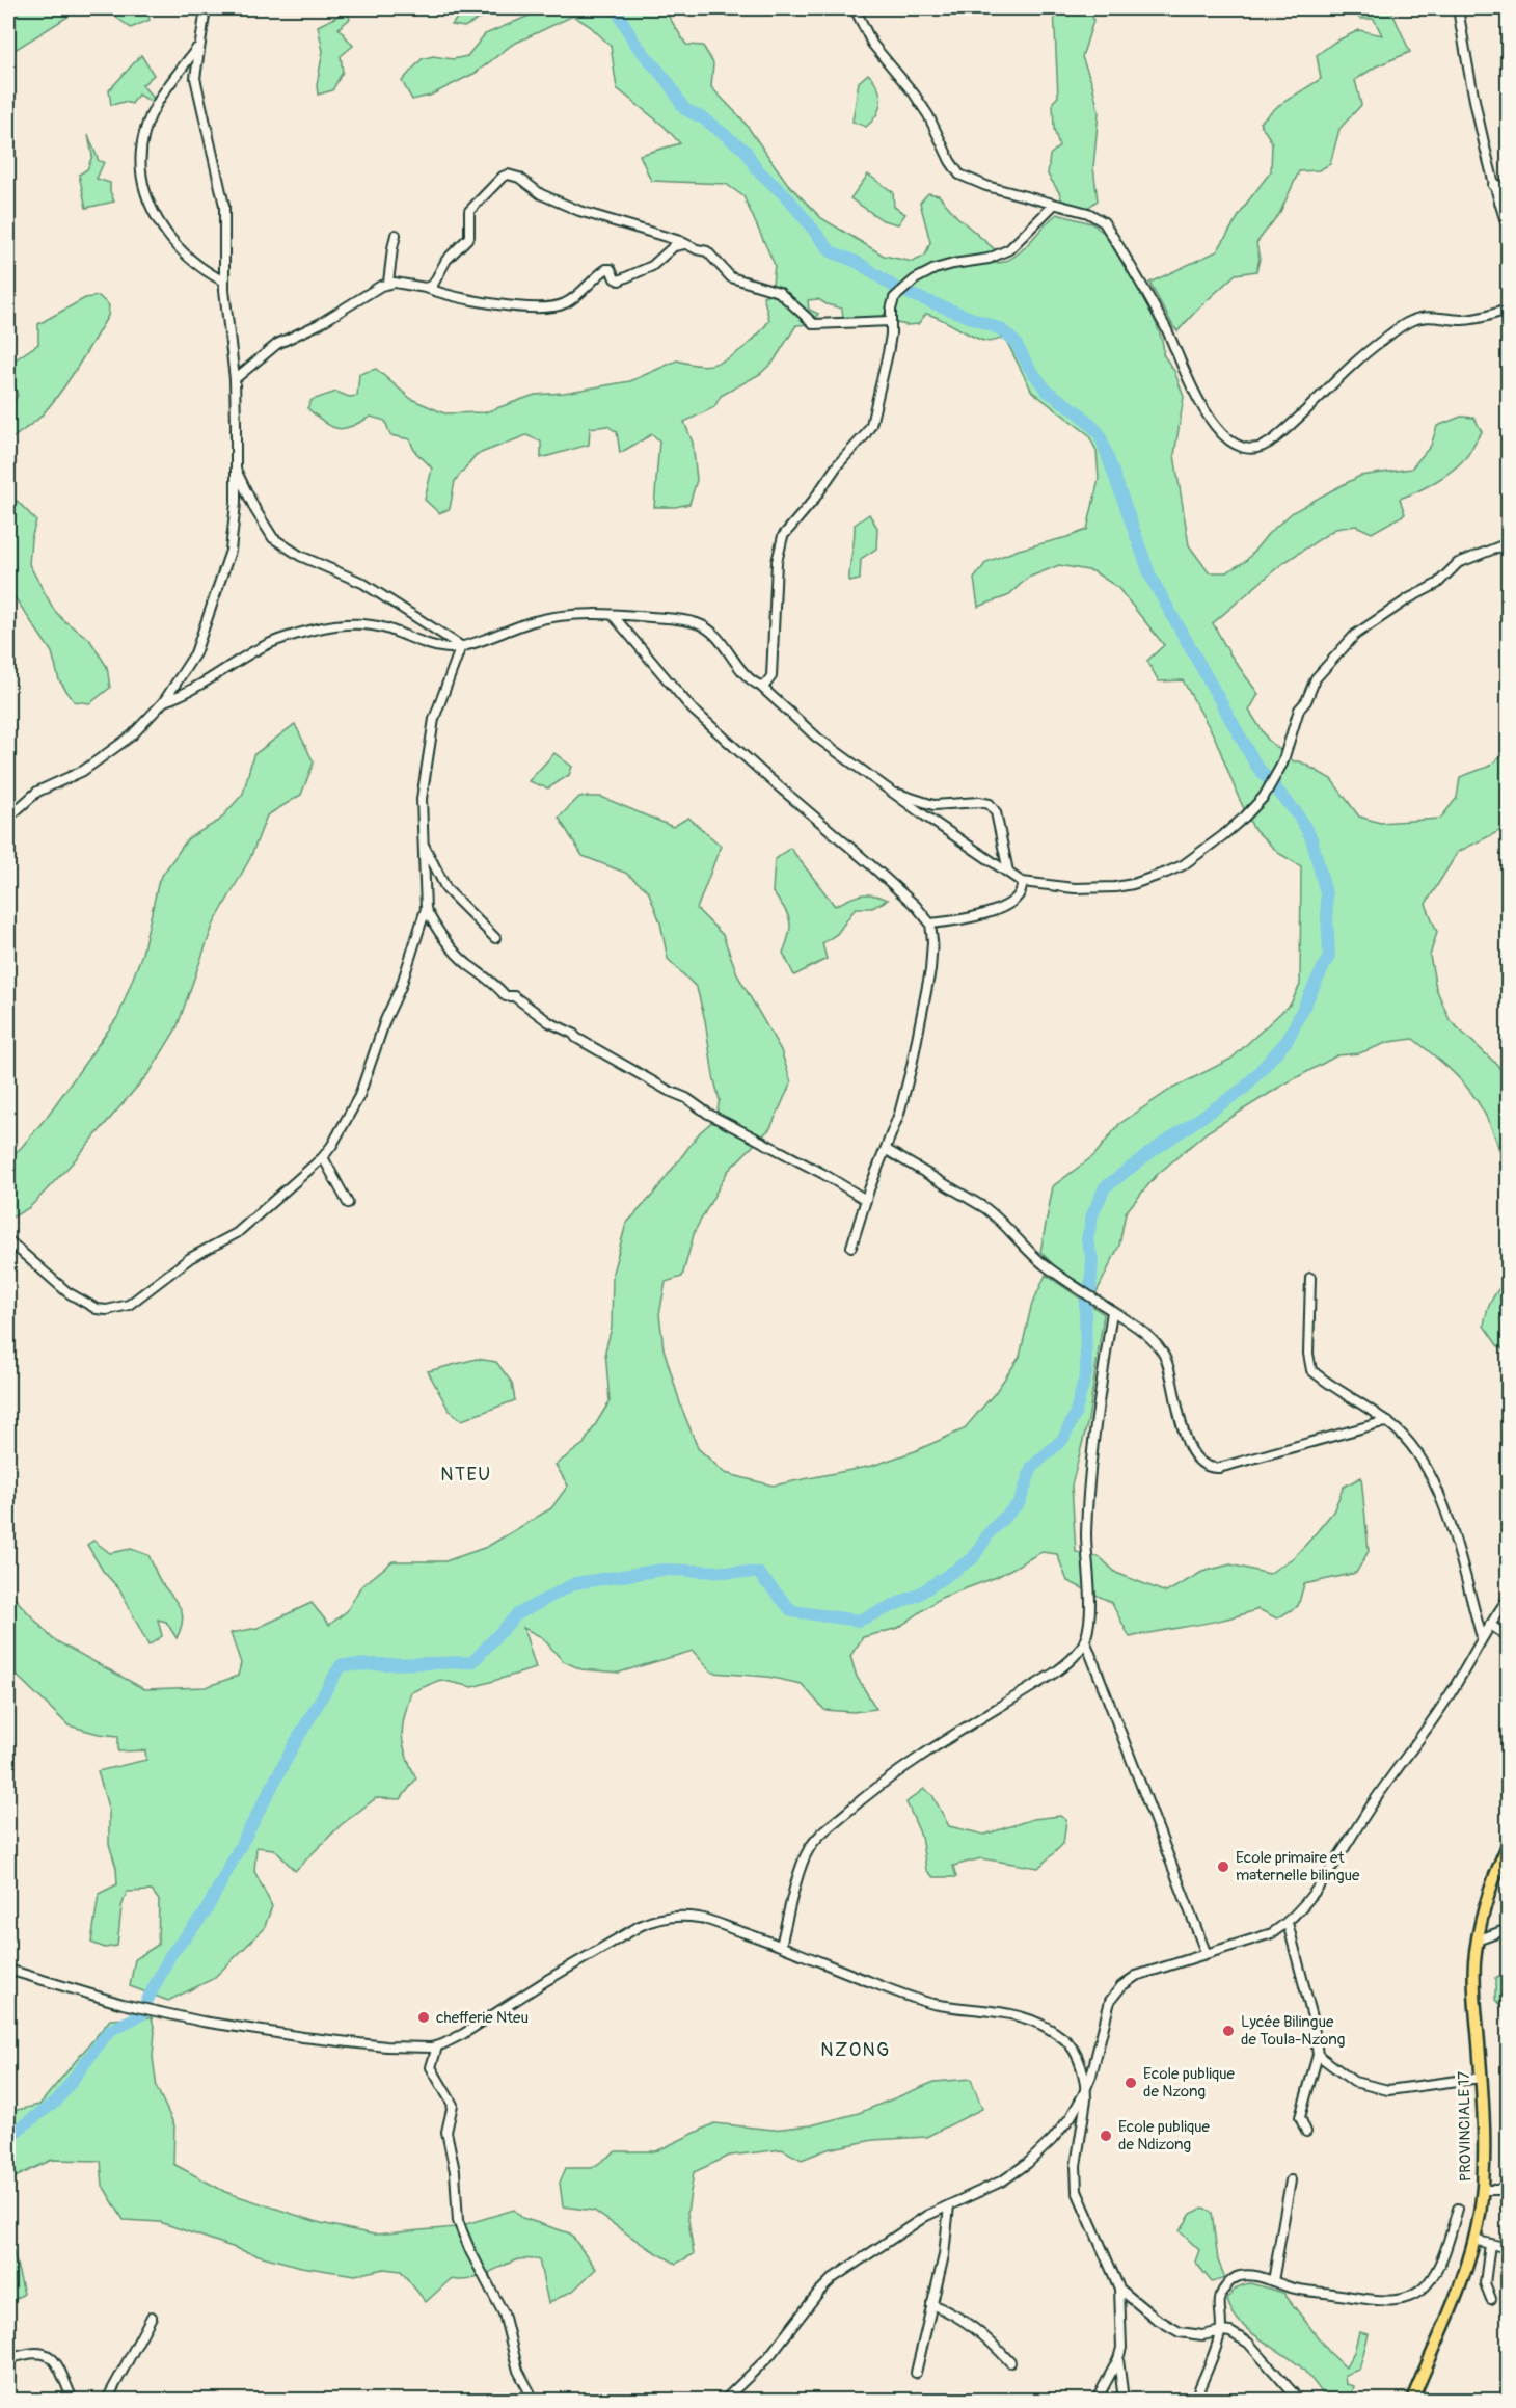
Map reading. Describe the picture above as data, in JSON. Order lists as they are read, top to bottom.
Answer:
{
  "streets": {
    "main road": ["PROVINCIALE 17"]
  },
  "districts": ["NTEU", "NZONG"],
  "places": [
    "Ecole primaire et maternelle bilingue",
    "chefferie Nteu",
    "Lycée Bilingue de Toula-Nzong",
    "Ecole publique de Nzong",
    "Ecole publique de Ndizong"
  ]
}
